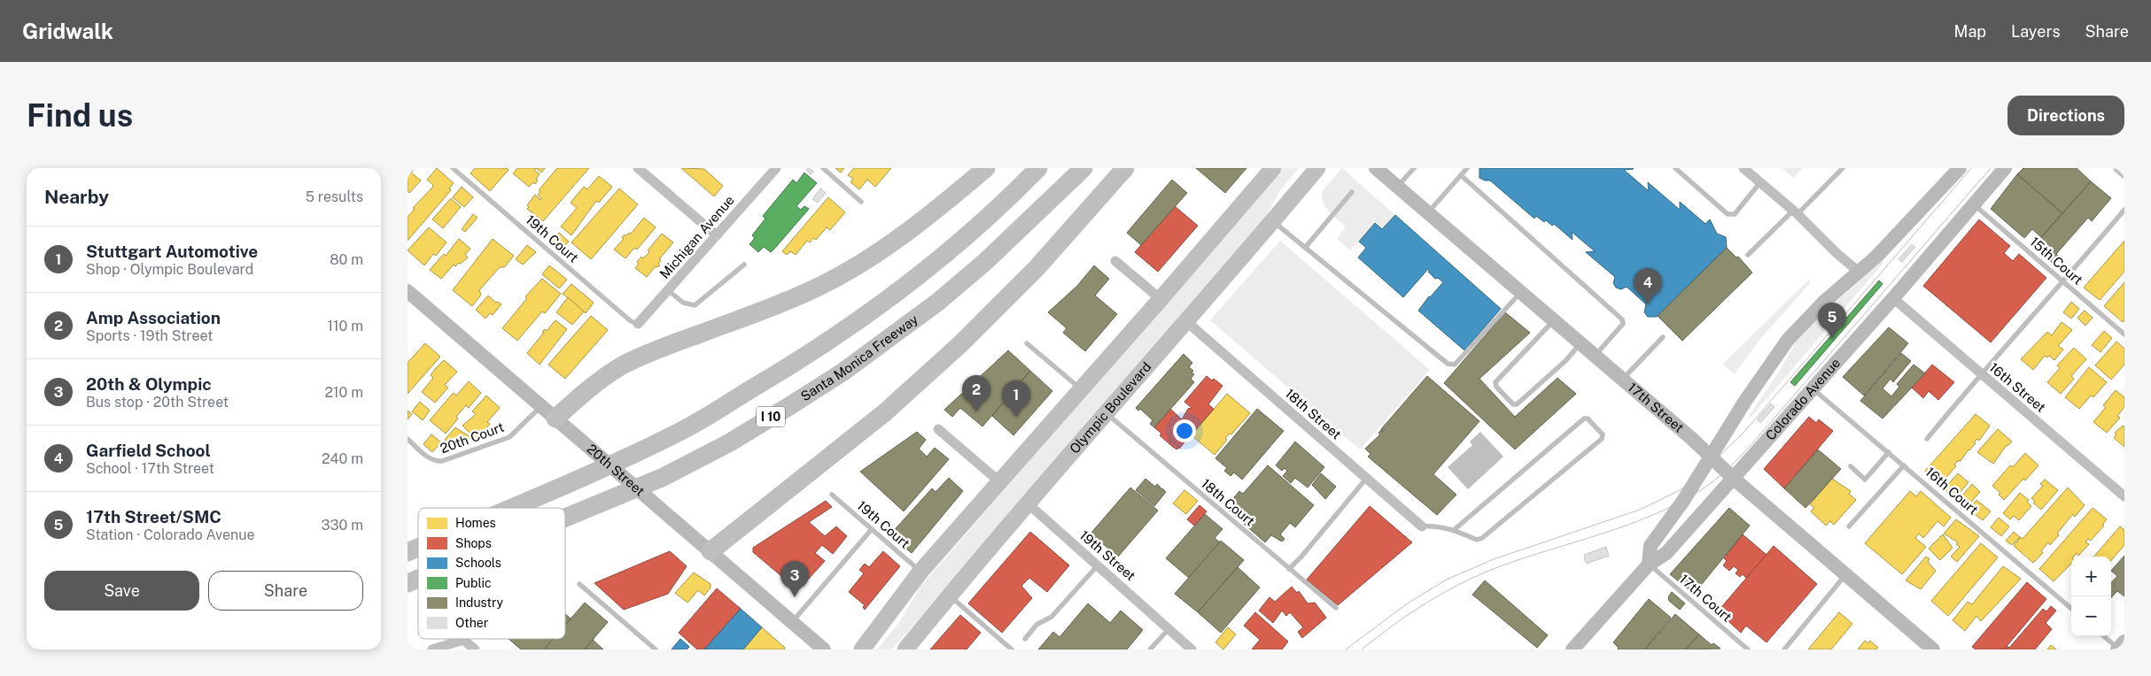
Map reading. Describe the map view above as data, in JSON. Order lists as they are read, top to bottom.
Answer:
{
  "streets": {
    "highway": ["Santa Monica Freeway", "I 10"],
    "main road": [
      "Colorado Avenue",
      "17th Street",
      "Olympic Boulevard",
      "20th Street"
    ],
    "street": [
      "Michigan Avenue",
      "16th Street",
      "18th Street",
      "19th Street"
    ],
    "lane": [
      "19th Court",
      "15th Court",
      "20th Court",
      "16th Court",
      "18th Court",
      "17th Court"
    ]
  },
  "crossings": [
    ["Michigan Avenue", "19th Court"],
    ["15th Court", "Colorado Avenue"],
    ["16th Street", "Colorado Avenue"],
    ["Colorado Avenue", "17th Street"],
    ["Colorado Avenue", "16th Court"],
    ["Colorado Avenue", "17th Court"],
    ["Olympic Boulevard", "18th Street"],
    ["Olympic Boulevard", "18th Court"],
    ["Olympic Boulevard", "19th Street"],
    ["20th Court", "20th Street"]
  ],
  "legend": [
    "Homes",
    "Shops",
    "Schools",
    "Public",
    "Industry",
    "Other"
  ],
  "page": {
    "header": "Gridwalk",
    "nav": ["Map", "Layers", "Share"],
    "buttons": [
      "Directions",
      ["Save", "Share"]
    ],
    "title": "Find us",
    "heading": ["Nearby", "5 results"],
    "list": [
      {
        "mark": "1",
        "name": "Stuttgart Automotive",
        "note": "Shop · Olympic Boulevard",
        "value": "80 m"
      },
      {
        "mark": "2",
        "name": "Amp Association",
        "note": "Sports · 19th Street",
        "value": "110 m"
      },
      {
        "mark": "3",
        "name": "20th & Olympic",
        "note": "Bus stop · 20th Street",
        "value": "210 m"
      },
      {
        "mark": "4",
        "name": "Garfield School",
        "note": "School · 17th Street",
        "value": "240 m"
      },
      {
        "mark": "5",
        "name": "17th Street/SMC",
        "note": "Station · Colorado Avenue",
        "value": "330 m"
      }
    ],
    "pins": [
      "4",
      "5",
      "2",
      "1",
      "3"
    ],
    "map_buttons": ["+", "−"]
  }
}
